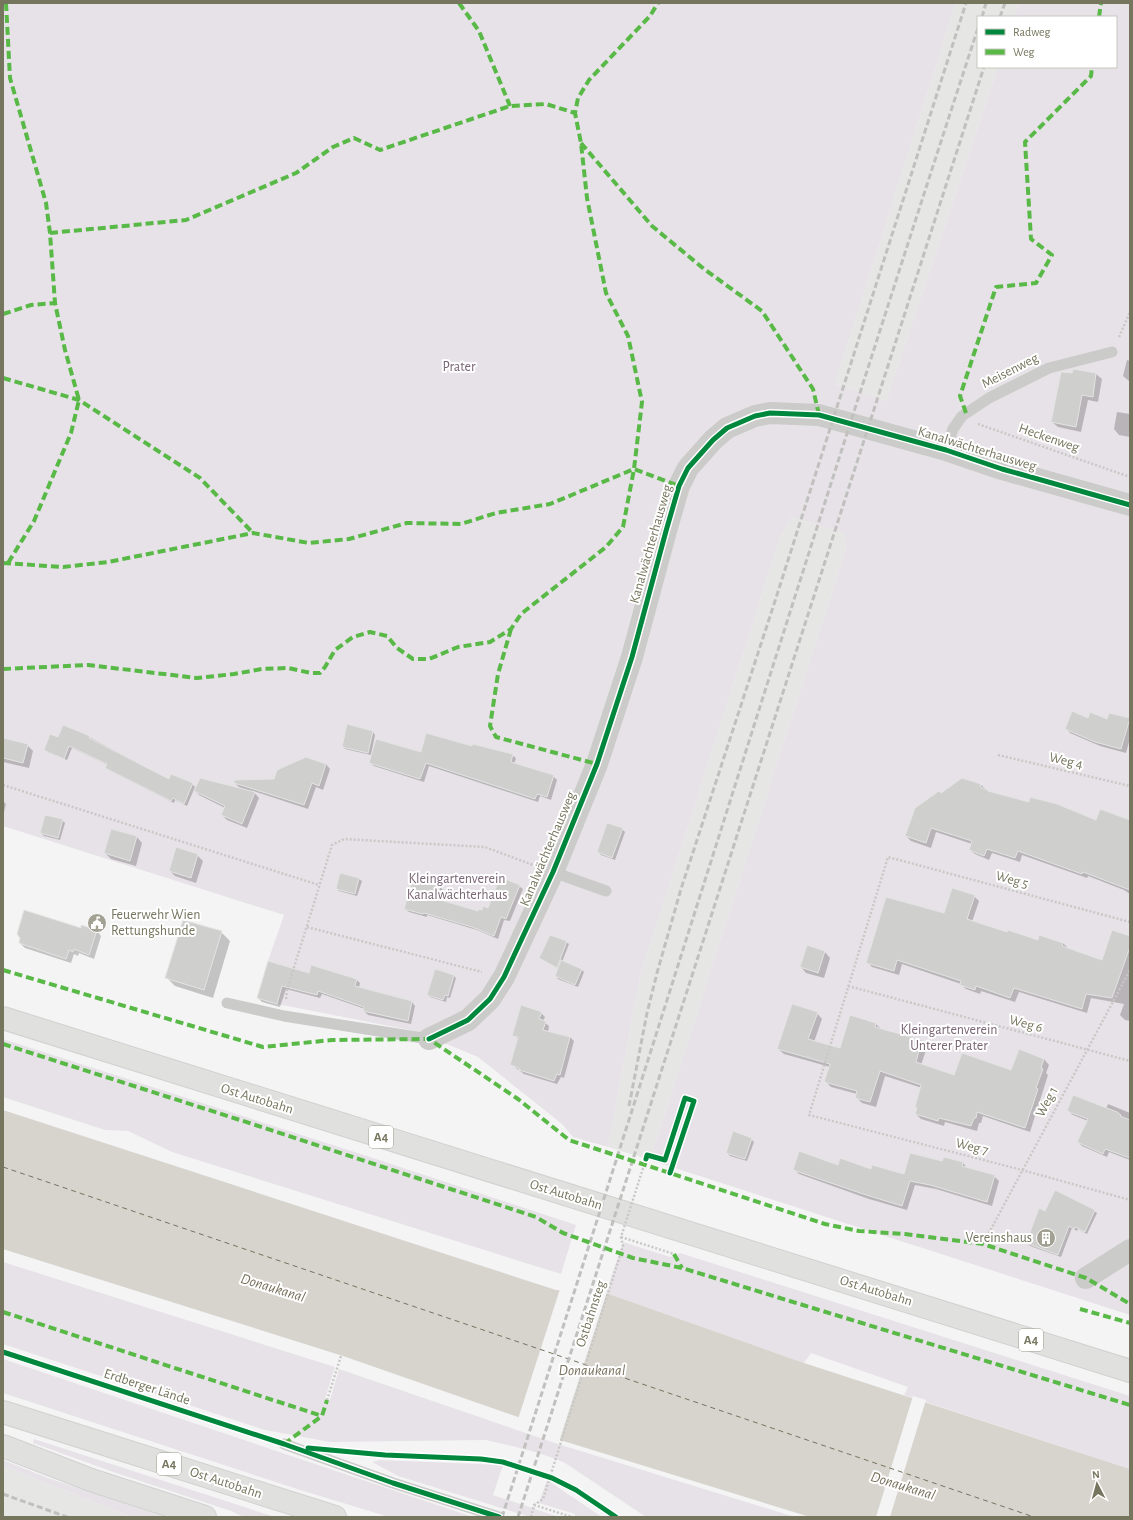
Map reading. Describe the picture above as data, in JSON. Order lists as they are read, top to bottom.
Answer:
{
  "streets": {
    "highway": ["Ost Autobahn", "A4"],
    "street": ["Kanalwächterhausweg"],
    "lane": ["Meisenweg"],
    "path": [
      "Heckenweg",
      "Weg 4",
      "Weg 5",
      "Weg 6",
      "Weg 1",
      "Weg 7",
      "Ostbahnsteg"
    ],
    "cycle path": ["Erdberger Lände"]
  },
  "crossings": [
    ["Meisenweg", "Heckenweg"],
    ["Meisenweg", "Kanalwächterhausweg"],
    ["Weg 5", "Weg 6"],
    ["Weg 5", "Weg 7"],
    ["Weg 6", "Weg 1"],
    ["Weg 6", "Weg 7"],
    ["Weg 1", "Weg 7"]
  ],
  "water": ["Donaukanal"],
  "parks": ["Prater", "Kleingartenverein Kanalwächterhaus", "Kleingartenverein Unterer Prater"],
  "places": {
    "public building": ["Feuerwehr Wien Rettungshunde"],
    "building": ["Vereinshaus"]
  },
  "legend": ["Radweg", "Weg"],
  "north": "top"
}
